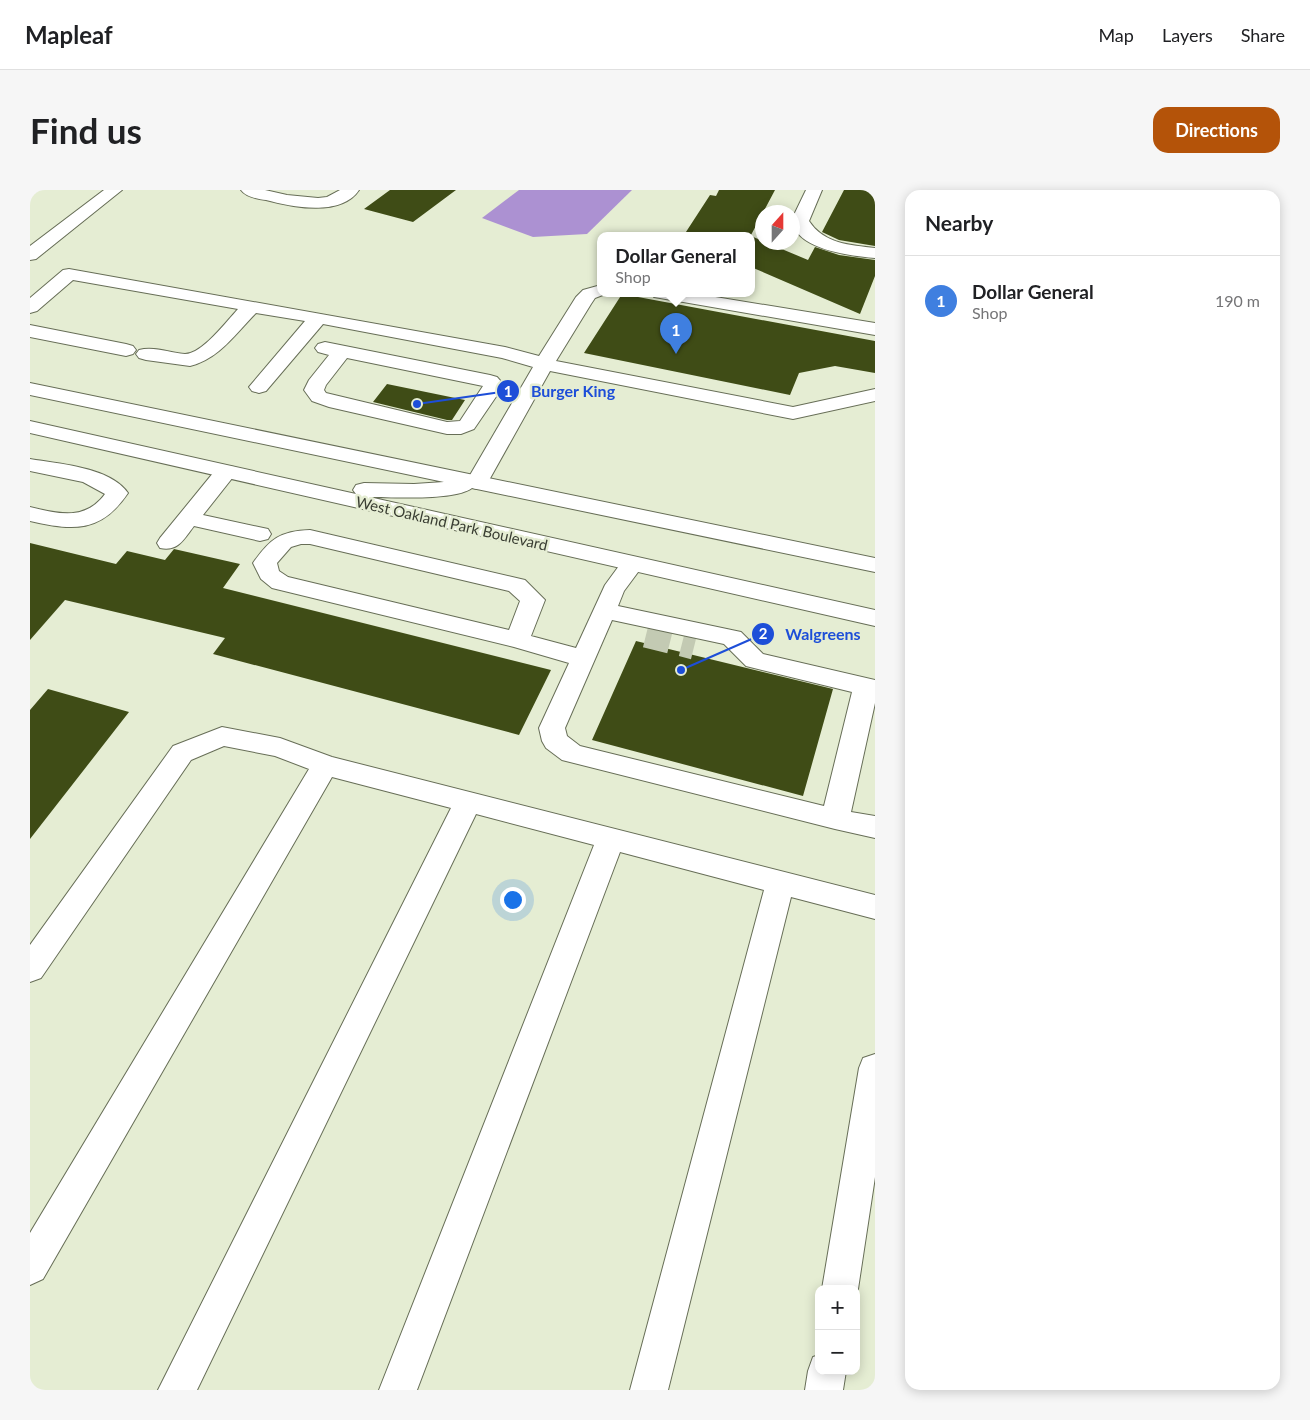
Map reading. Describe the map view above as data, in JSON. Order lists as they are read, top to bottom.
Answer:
{
  "streets": {
    "main road": ["West Oakland Park Boulevard"]
  },
  "places": ["Burger King", "Walgreens"],
  "north": "top",
  "page": {
    "header": "Mapleaf",
    "nav": ["Map", "Layers", "Share"],
    "buttons": "Directions",
    "title": "Find us",
    "heading": "Nearby",
    "popup": ["Dollar General", "Shop"],
    "list": [
      {
        "mark": "1",
        "name": "Dollar General",
        "note": "Shop",
        "value": "190 m"
      }
    ],
    "pins": "1",
    "map_buttons": ["+", "−"]
  }
}
